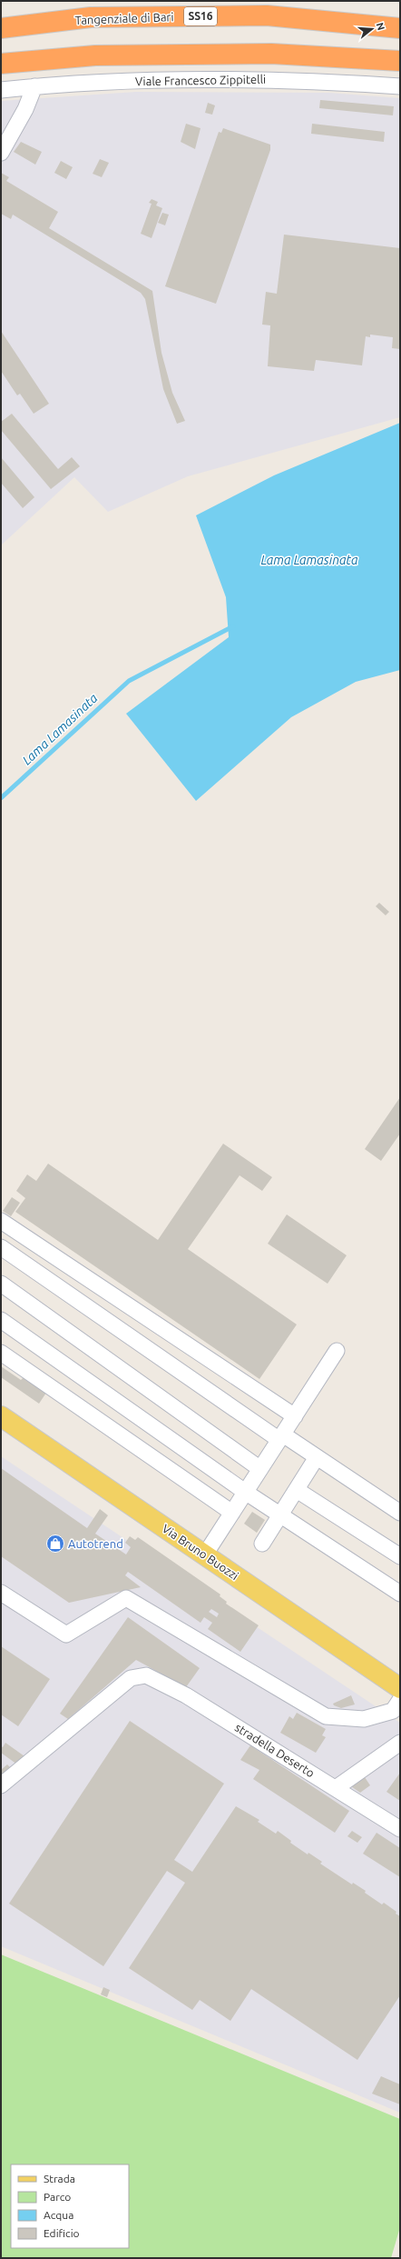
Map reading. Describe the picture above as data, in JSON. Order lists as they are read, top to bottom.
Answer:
{
  "streets": {
    "highway": ["SS16", "Tangenziale di Bari"],
    "main road": ["Via Bruno Buozzi"],
    "street": ["Viale Francesco Zippitelli", "stradella Deserto"]
  },
  "water": ["Lama Lamasinata"],
  "places": {
    "shop": ["Autotrend"]
  },
  "legend": [
    "Strada",
    "Parco",
    "Acqua",
    "Edificio"
  ],
  "north": "right"
}
